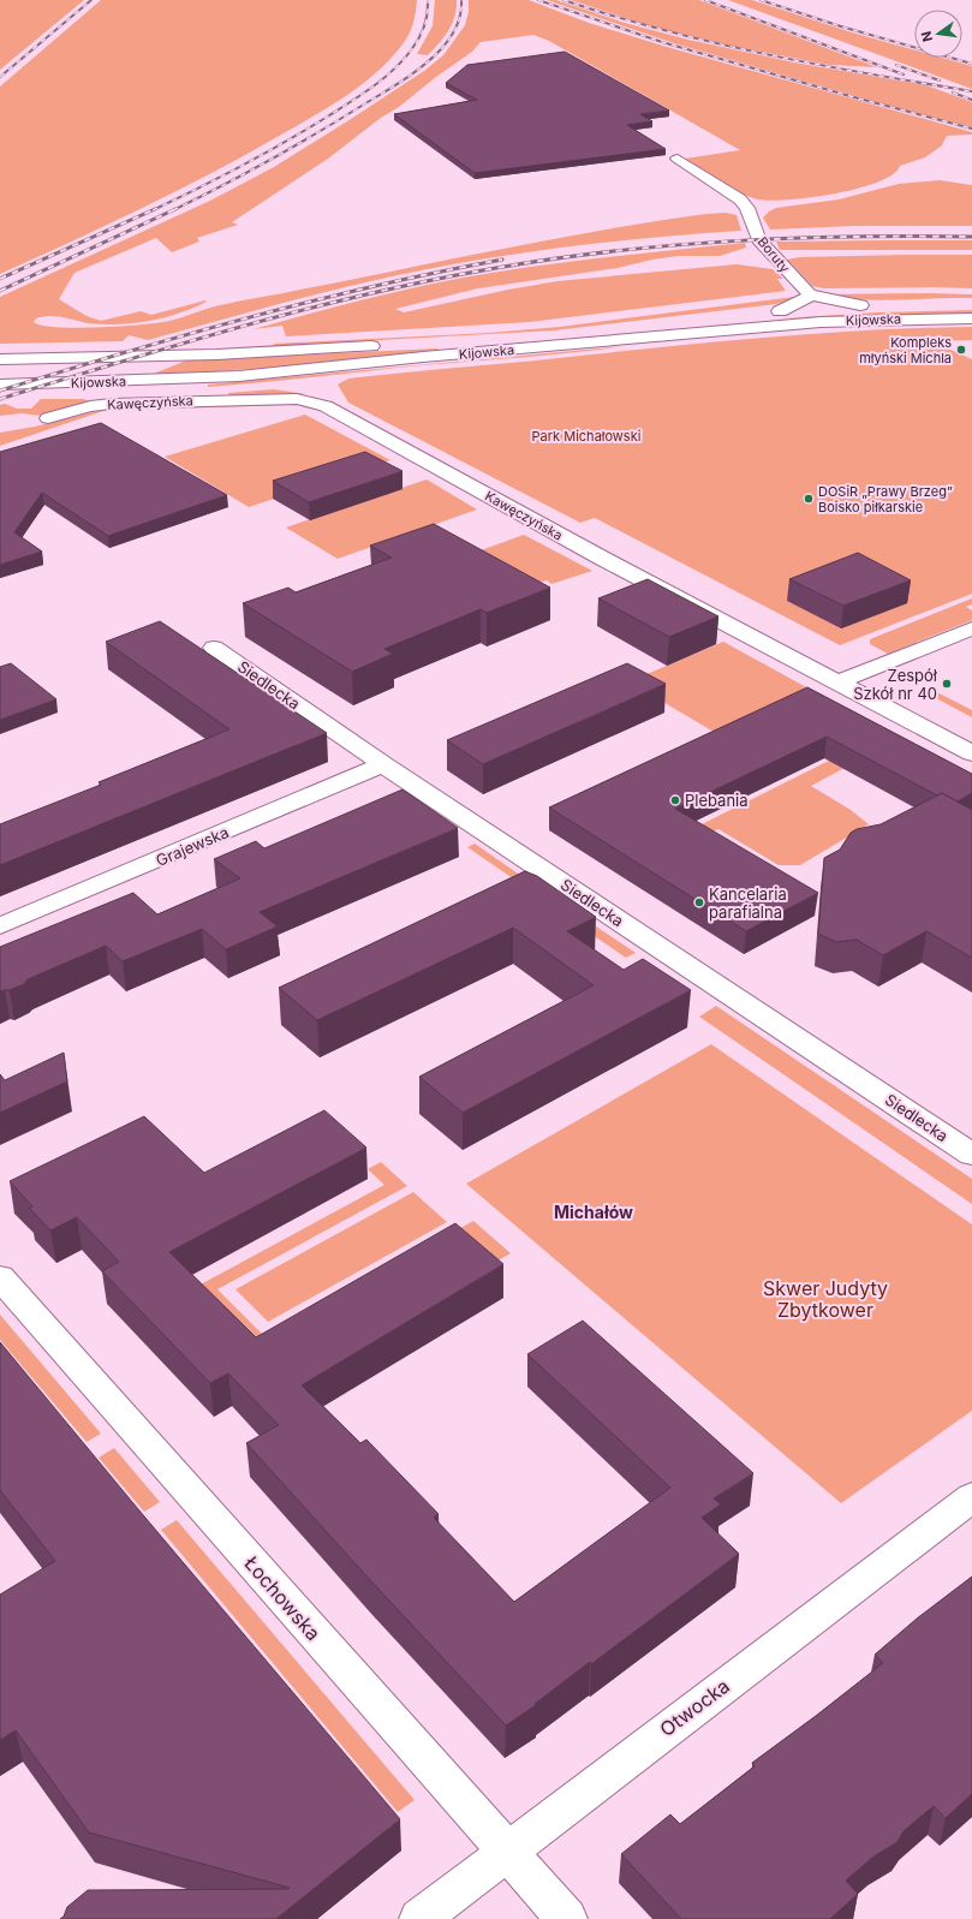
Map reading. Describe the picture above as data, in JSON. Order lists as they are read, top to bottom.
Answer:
{
  "streets": {
    "street": [
      "Boruty",
      "Kijowska",
      "Kawęczyńska",
      "Siedlecka",
      "Grajewska",
      "Łochowska",
      "Otwocka"
    ]
  },
  "crossings": [
    ["Siedlecka", "Grajewska"],
    ["Łochowska", "Otwocka"]
  ],
  "districts": ["Michałów"],
  "parks": ["Park Michałowski", "Skwer Judyty Zbytkower"],
  "places": [
    "Kompleks młyński Michla",
    "DOSiR „Prawy Brzeg” Boisko piłkarskie",
    "Zespół Szkół nr 40",
    "Plebania",
    "Kancelaria parafialna"
  ],
  "north": "left"
}
